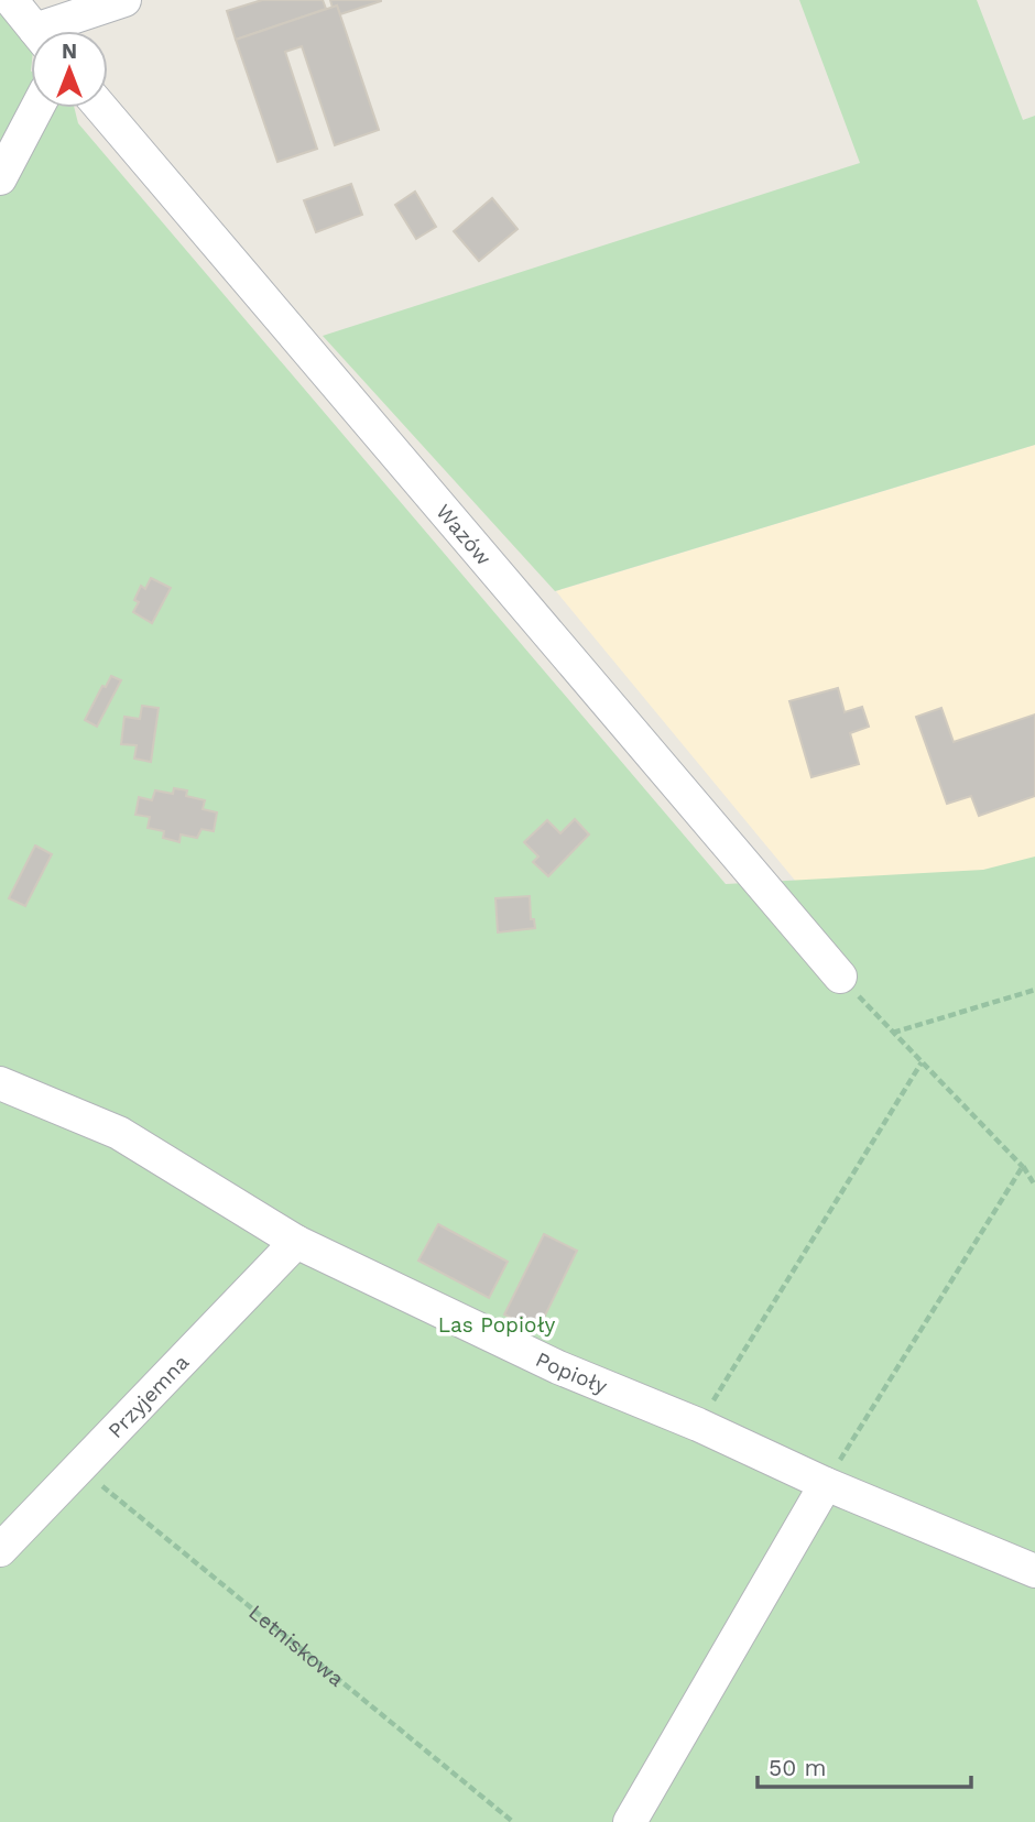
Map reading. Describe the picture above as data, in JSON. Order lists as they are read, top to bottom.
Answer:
{
  "streets": {
    "street": ["Wazów", "Popioły", "Przyjemna"],
    "path": ["Letniskowa"]
  },
  "crossings": [
    ["Popioły", "Przyjemna"],
    ["Przyjemna", "Letniskowa"]
  ],
  "parks": ["Las Popioły"],
  "scale_bar": "50 m",
  "north": "top"
}
